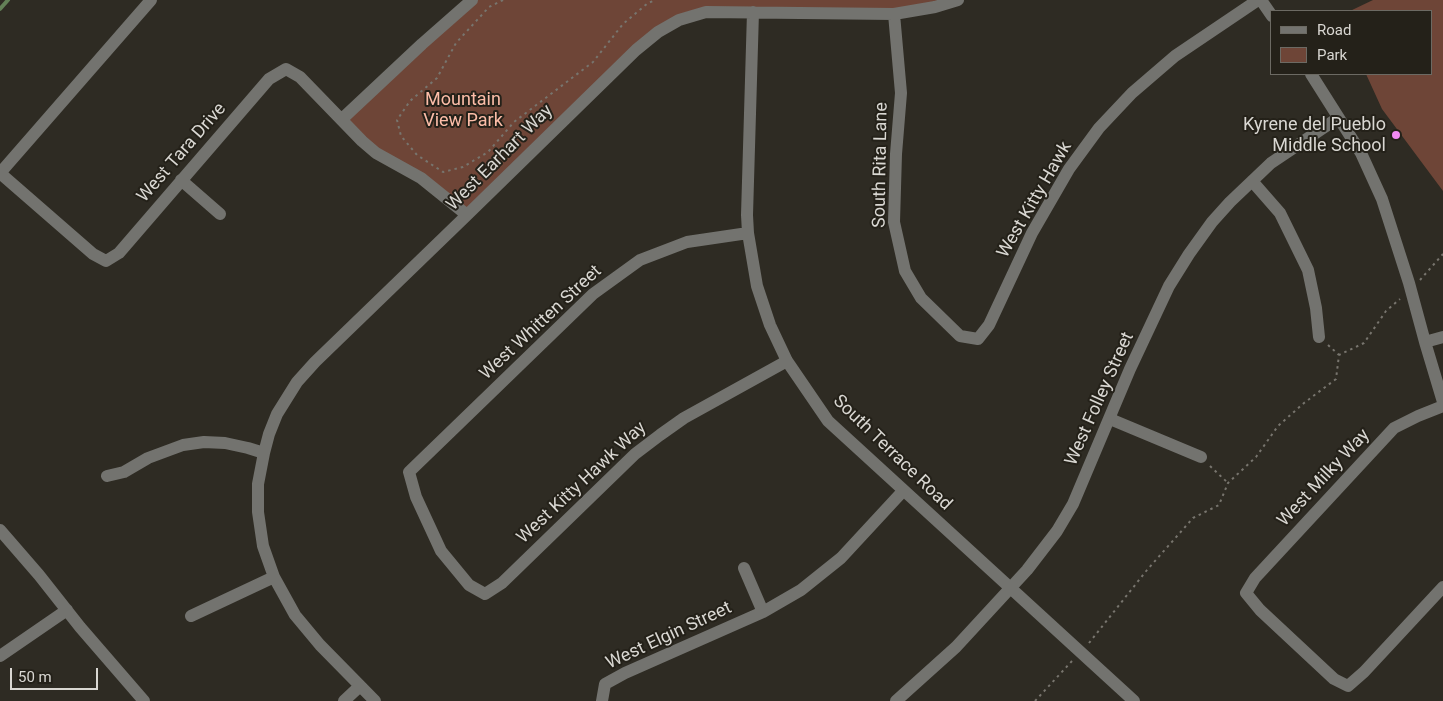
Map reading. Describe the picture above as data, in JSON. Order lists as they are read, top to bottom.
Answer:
{
  "streets": {
    "street": [
      "West Tara Drive",
      "West Earhart Way",
      "South Rita Lane",
      "West Kitty Hawk",
      "West Whitten Street",
      "West Folley Street",
      "South Terrace Road",
      "West Milky Way",
      "West Kitty Hawk Way",
      "West Elgin Street"
    ]
  },
  "crossings": [
    ["West Earhart Way", "South Rita Lane"],
    ["West Earhart Way", "South Terrace Road"],
    ["South Rita Lane", "West Kitty Hawk"],
    ["West Whitten Street", "South Terrace Road"],
    ["West Whitten Street", "West Kitty Hawk Way"],
    ["West Folley Street", "South Terrace Road"],
    ["South Terrace Road", "West Kitty Hawk Way"],
    ["South Terrace Road", "West Elgin Street"]
  ],
  "parks": ["Mountain View Park"],
  "places": ["Kyrene del Pueblo Middle School"],
  "legend": ["Road", "Park"],
  "scale_bar": "50 m"
}
